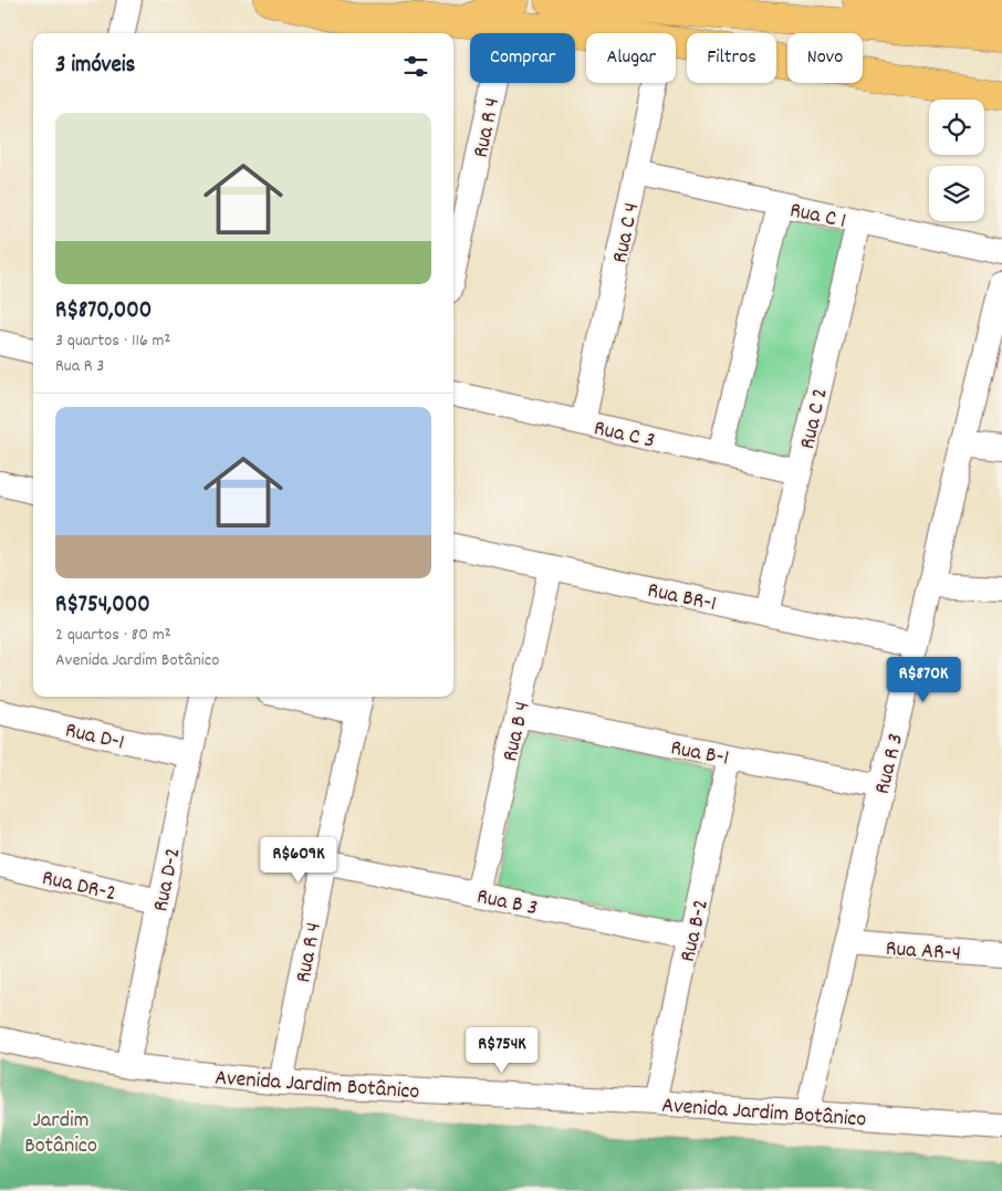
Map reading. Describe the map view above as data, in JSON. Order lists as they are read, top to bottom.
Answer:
{
  "streets": {
    "street": [
      "Rua R 4",
      "Rua C 1",
      "Rua C 4",
      "Rua C 2",
      "Rua C 3",
      "Rua BR-1",
      "Rua B 4",
      "Rua D-1",
      "Rua B-1",
      "Rua R 3",
      "Rua D-2",
      "Rua DR-2",
      "Rua B 3",
      "Rua B-2",
      "Rua AR-4",
      "Avenida Jardim Botânico"
    ]
  },
  "crossings": [
    ["Rua R 4", "Rua B 3"],
    ["Rua R 4", "Avenida Jardim Botânico"],
    ["Rua C 1", "Rua C 4"],
    ["Rua C 1", "Rua C 2"],
    ["Rua C 4", "Rua C 3"],
    ["Rua C 2", "Rua C 3"],
    ["Rua C 2", "Rua BR-1"],
    ["Rua BR-1", "Rua B 4"],
    ["Rua BR-1", "Rua R 3"],
    ["Rua B 4", "Rua B-1"],
    ["Rua B 4", "Rua B 3"],
    ["Rua D-1", "Rua D-2"],
    ["Rua B-1", "Rua R 3"],
    ["Rua B-1", "Rua B-2"],
    ["Rua R 3", "Rua AR-4"],
    ["Rua R 3", "Avenida Jardim Botânico"],
    ["Rua D-2", "Rua DR-2"],
    ["Rua D-2", "Avenida Jardim Botânico"],
    ["Rua B 3", "Rua B-2"],
    ["Rua B-2", "Avenida Jardim Botânico"]
  ],
  "parks": ["Jardim Botânico"],
  "page": {
    "chip": [
      "Comprar",
      "Alugar",
      "Filtros",
      "Novo"
    ],
    "heading": "3 imóveis",
    "list": [
      {
        "name": "R$870,000",
        "note": "3 quartos · 116 m² · Rua R 3"
      },
      {
        "name": "R$754,000",
        "note": "2 quartos · 80 m² · Avenida Jardim Botânico"
      }
    ],
    "price": ["R$870K", "R$609K", "R$754K"]
  }
}
